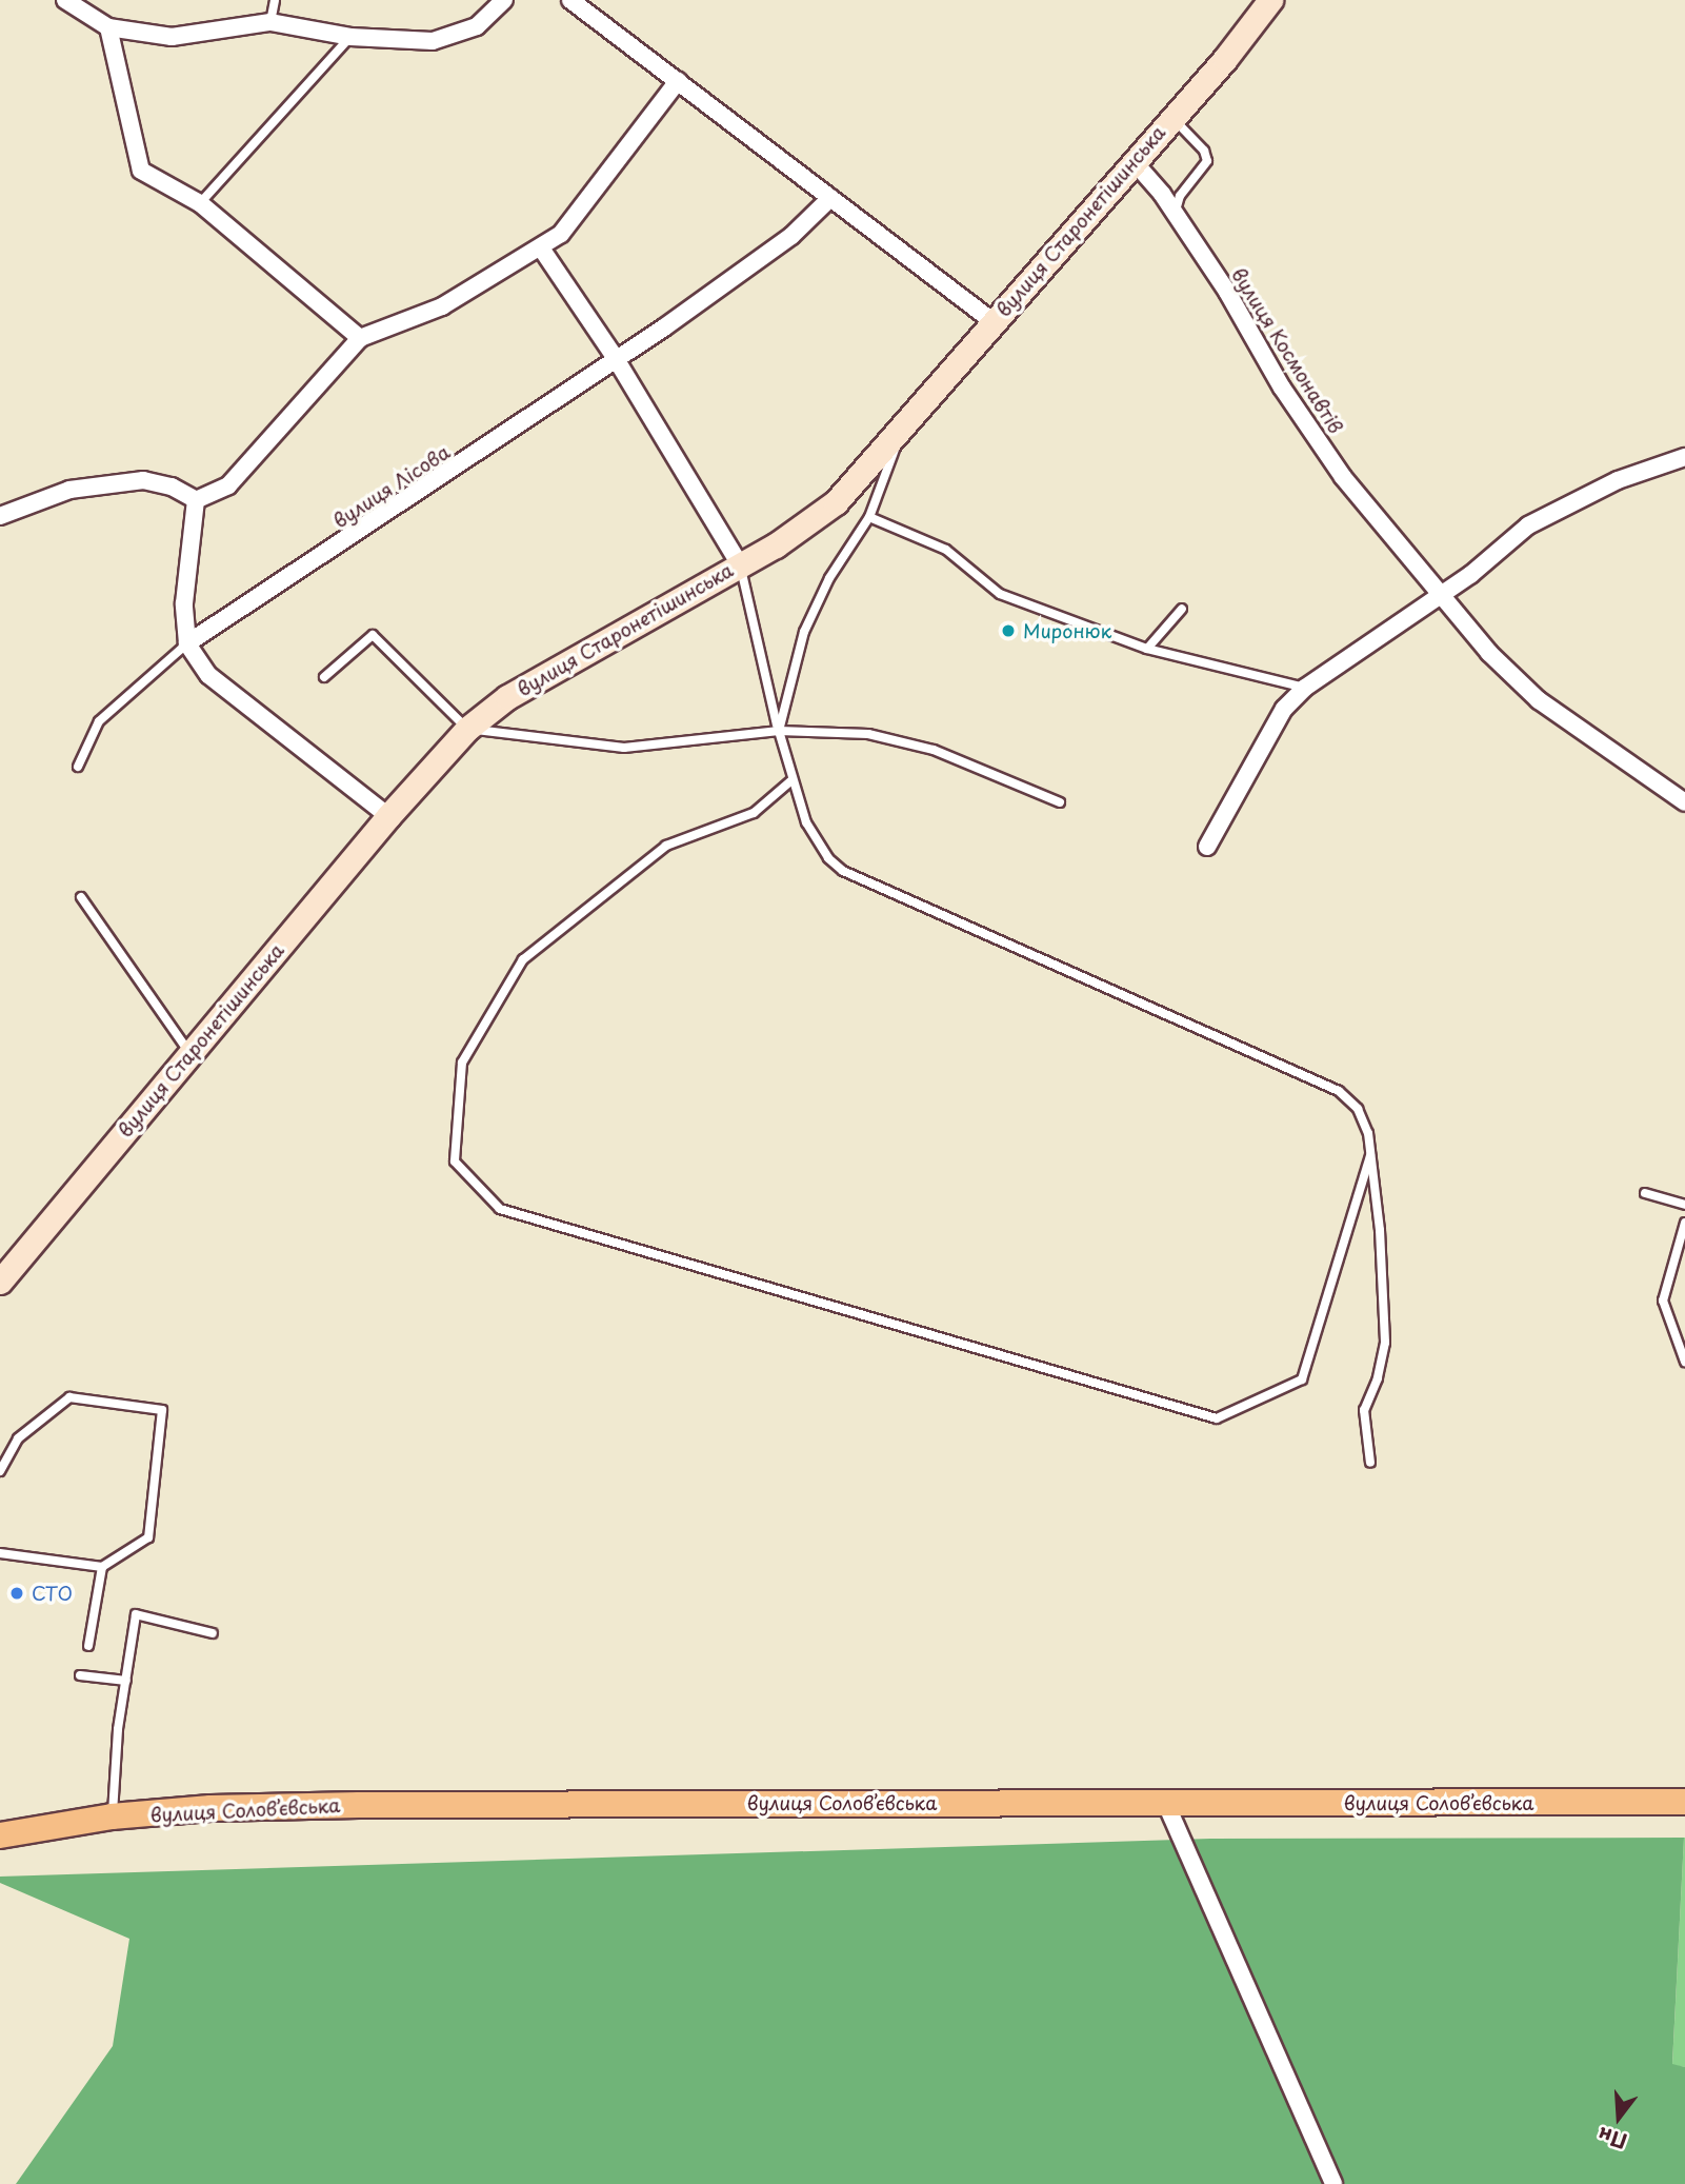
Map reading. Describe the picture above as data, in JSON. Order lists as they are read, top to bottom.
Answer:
{
  "streets": {
    "main road": ["вулиця Старонетішинська", "вулиця Соловʼєвська"],
    "street": ["вулиця Космонавтів", "вулиця Лісова"]
  },
  "crossings": [
    ["вулиця Старонетішинська", "вулиця Космонавтів"]
  ],
  "places": ["Миронюк", "СТО"],
  "north": "bottom"
}
